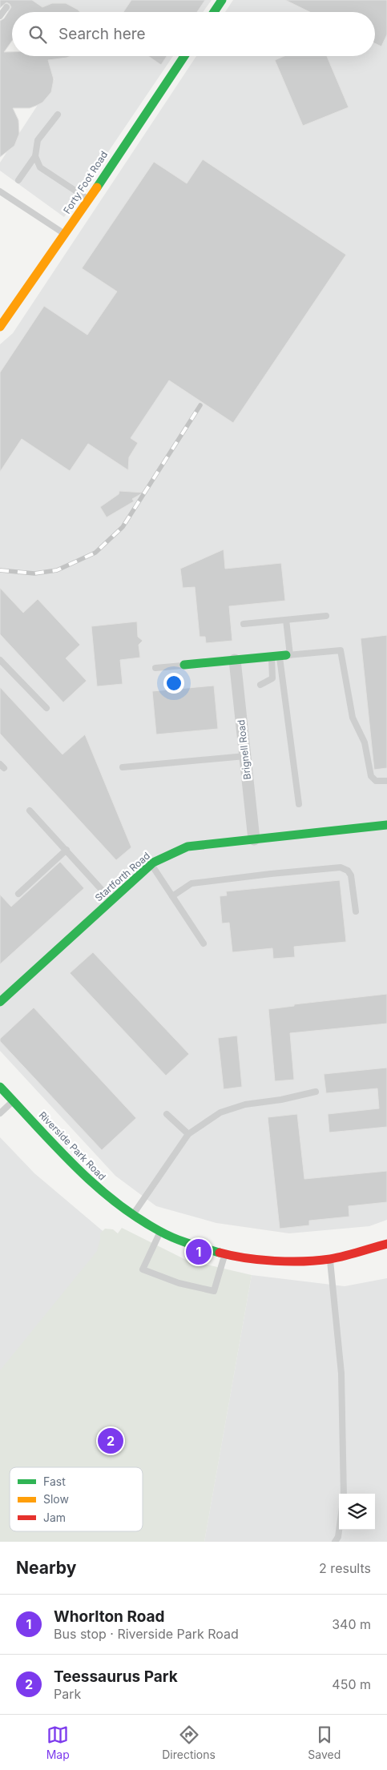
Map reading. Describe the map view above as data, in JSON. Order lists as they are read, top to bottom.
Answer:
{
  "streets": {
    "street": [
      "Forty Foot Road",
      "Brignell Road",
      "Startforth Road",
      "Riverside Park Road"
    ]
  },
  "crossings": [
    ["Brignell Road", "Startforth Road"]
  ],
  "legend": ["Fast", "Slow", "Jam"],
  "page": {
    "search": "Search here",
    "pins": ["1", "2"],
    "heading": ["Nearby", "2 results"],
    "list": [
      {
        "mark": "1",
        "name": "Whorlton Road",
        "note": "Bus stop · Riverside Park Road",
        "value": "340 m"
      },
      {
        "mark": "2",
        "name": "Teessaurus Park",
        "note": "Park",
        "value": "450 m"
      }
    ],
    "nav": ["Map", "Directions", "Saved"]
  }
}
